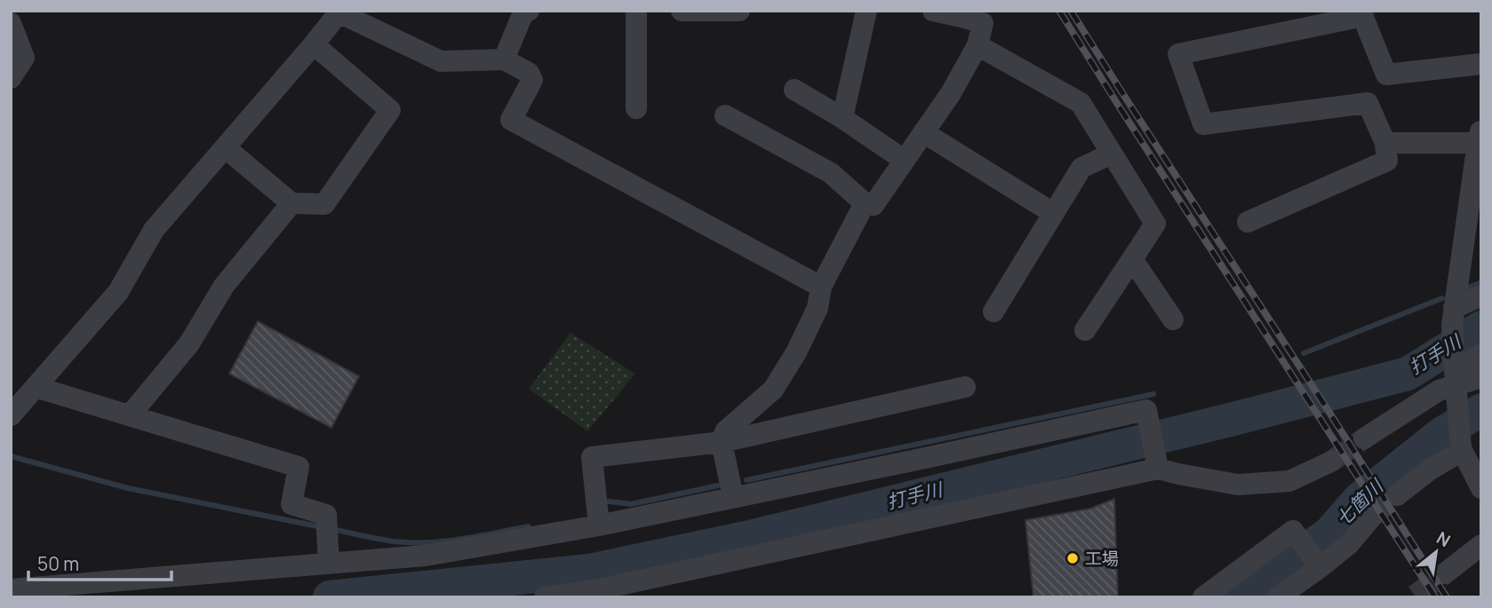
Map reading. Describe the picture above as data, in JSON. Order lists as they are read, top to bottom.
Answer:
{
  "water": ["打手川", "七箇川"],
  "places": ["工場"],
  "scale_bar": "50 m",
  "north": "top right"
}
